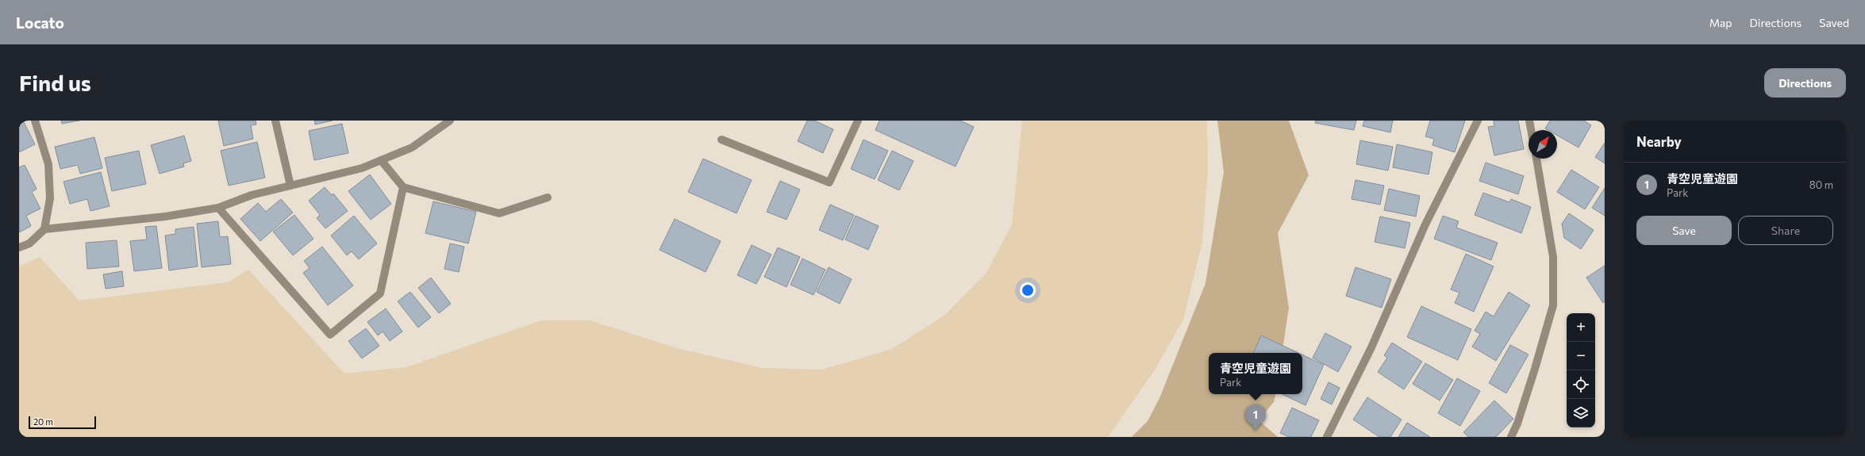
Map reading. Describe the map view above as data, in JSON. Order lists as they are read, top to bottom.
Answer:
{
  "scale_bar": "20 m",
  "north": "top right",
  "page": {
    "header": "Locato",
    "nav": ["Map", "Directions", "Saved"],
    "buttons": [
      "Directions",
      ["Save", "Share"]
    ],
    "title": "Find us",
    "heading": "Nearby",
    "list": [
      {
        "mark": "1",
        "name": "青空児童遊園",
        "note": "Park",
        "value": "80 m"
      }
    ],
    "map_buttons": ["+", "−"],
    "popup": ["青空児童遊園", "Park"],
    "pins": "1",
    "scale": "20 m"
  }
}
